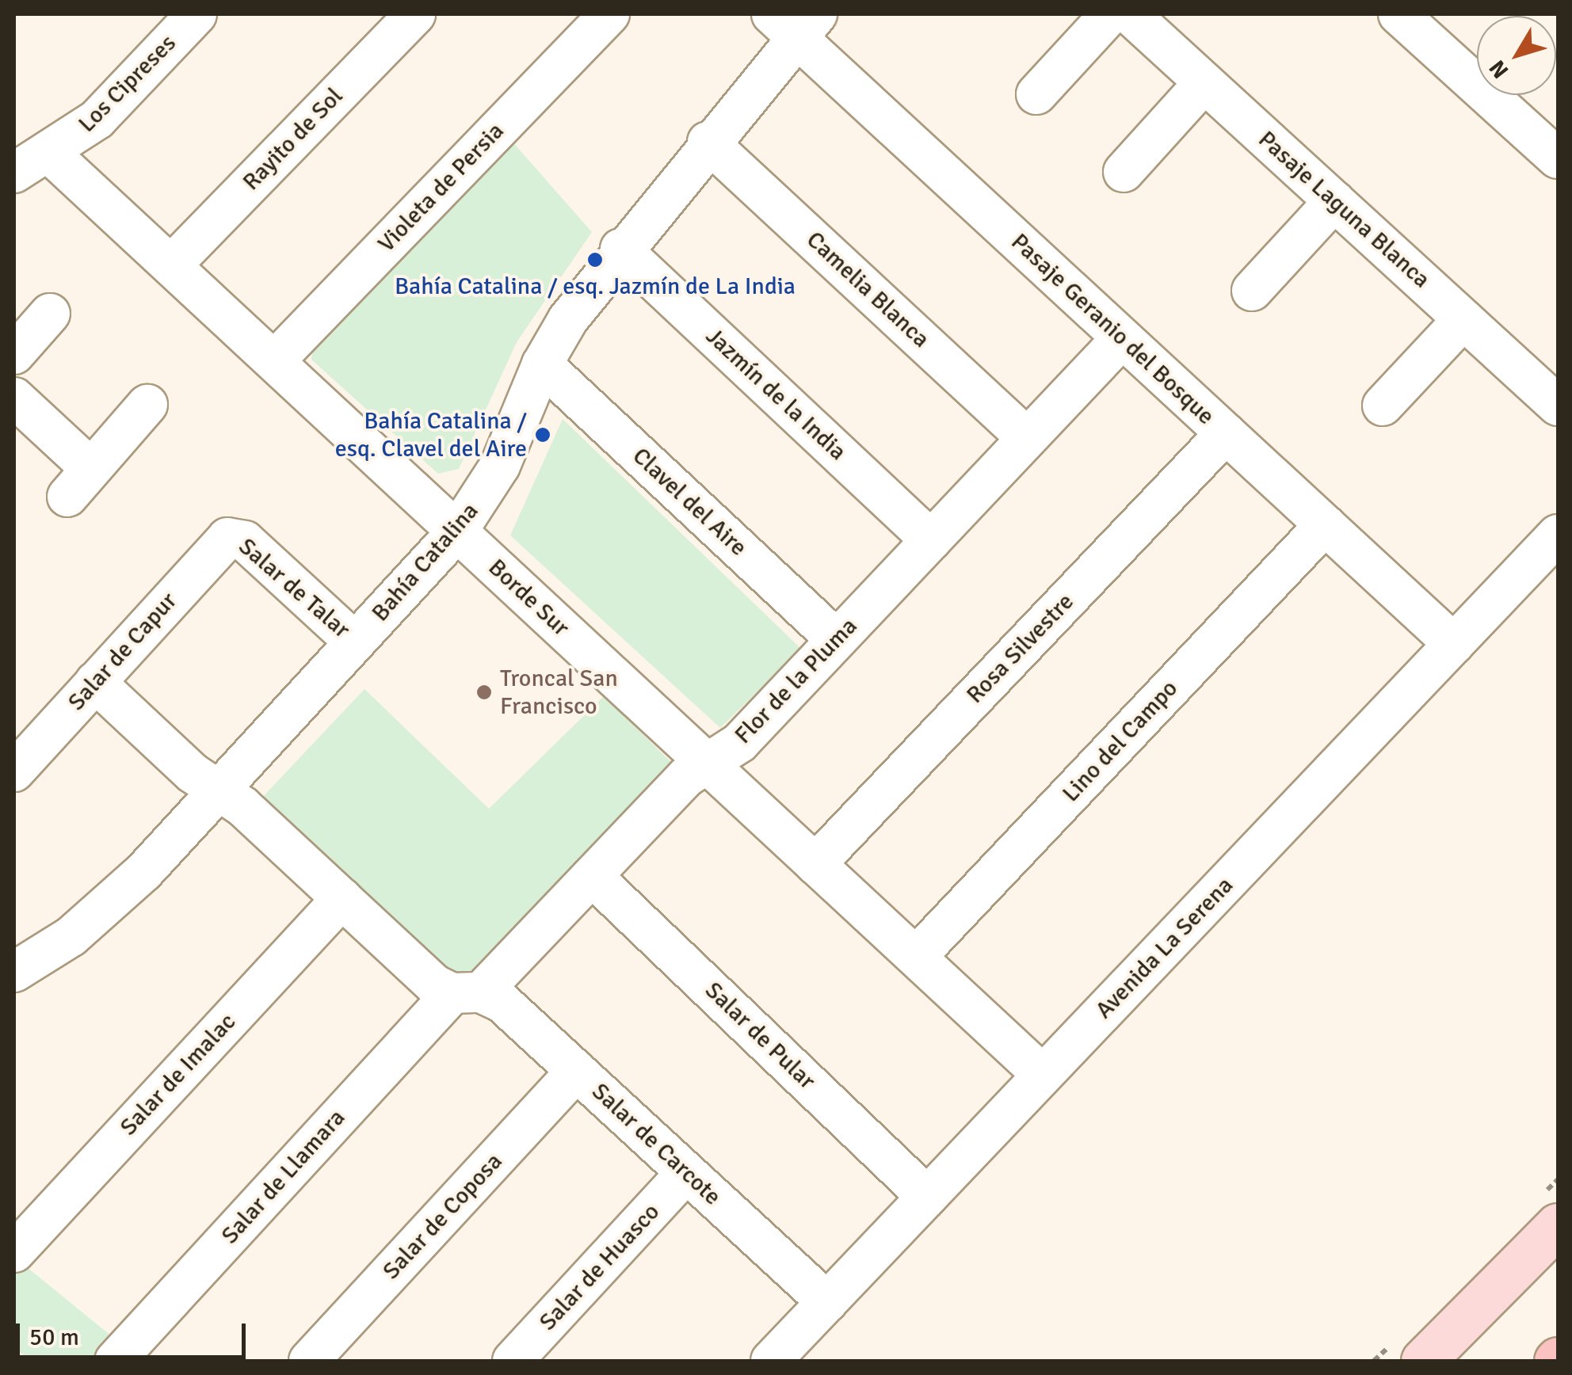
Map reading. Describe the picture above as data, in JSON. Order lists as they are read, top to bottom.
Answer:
{
  "streets": {
    "street": [
      "Los Cipreses",
      "Rayito de Sol",
      "Violeta de Persia",
      "Pasaje Laguna Blanca",
      "Camelia Blanca",
      "Pasaje Geranio del Bosque",
      "Jazmín de la India",
      "Clavel del Aire",
      "Bahía Catalina",
      "Salar de Talar",
      "Borde Sur",
      "Rosa Silvestre",
      "Salar de Capur",
      "Flor de la Pluma",
      "Lino del Campo",
      "Avenida La Serena",
      "Salar de Pular",
      "Salar de Imalac",
      "Salar de Carcote",
      "Salar de Llamara",
      "Salar de Coposa",
      "Salar de Huasco"
    ]
  },
  "crossings": [
    ["Los Cipreses", "Borde Sur"],
    ["Rayito de Sol", "Borde Sur"],
    ["Violeta de Persia", "Borde Sur"],
    ["Camelia Blanca", "Bahía Catalina"],
    ["Camelia Blanca", "Flor de la Pluma"],
    ["Pasaje Geranio del Bosque", "Bahía Catalina"],
    ["Pasaje Geranio del Bosque", "Rosa Silvestre"],
    ["Pasaje Geranio del Bosque", "Flor de la Pluma"],
    ["Pasaje Geranio del Bosque", "Lino del Campo"],
    ["Pasaje Geranio del Bosque", "Avenida La Serena"],
    ["Jazmín de la India", "Bahía Catalina"],
    ["Jazmín de la India", "Flor de la Pluma"],
    ["Clavel del Aire", "Bahía Catalina"],
    ["Clavel del Aire", "Flor de la Pluma"],
    ["Bahía Catalina", "Salar de Talar"],
    ["Bahía Catalina", "Borde Sur"],
    ["Bahía Catalina", "Salar de Carcote"],
    ["Salar de Talar", "Salar de Capur"],
    ["Borde Sur", "Rosa Silvestre"],
    ["Borde Sur", "Flor de la Pluma"],
    ["Borde Sur", "Lino del Campo"],
    ["Borde Sur", "Avenida La Serena"],
    ["Salar de Capur", "Salar de Carcote"],
    ["Flor de la Pluma", "Salar de Pular"],
    ["Flor de la Pluma", "Salar de Carcote"],
    ["Flor de la Pluma", "Salar de Llamara"],
    ["Avenida La Serena", "Salar de Pular"],
    ["Avenida La Serena", "Salar de Carcote"],
    ["Salar de Imalac", "Salar de Carcote"],
    ["Salar de Carcote", "Salar de Llamara"],
    ["Salar de Carcote", "Salar de Coposa"],
    ["Salar de Carcote", "Salar de Huasco"]
  ],
  "places": ["Bahía Catalina / esq. Jazmín de La India", "Bahía Catalina / esq. Clavel del Aire", "Troncal San Francisco"],
  "scale_bar": "50 m",
  "north": "bottom left"
}
